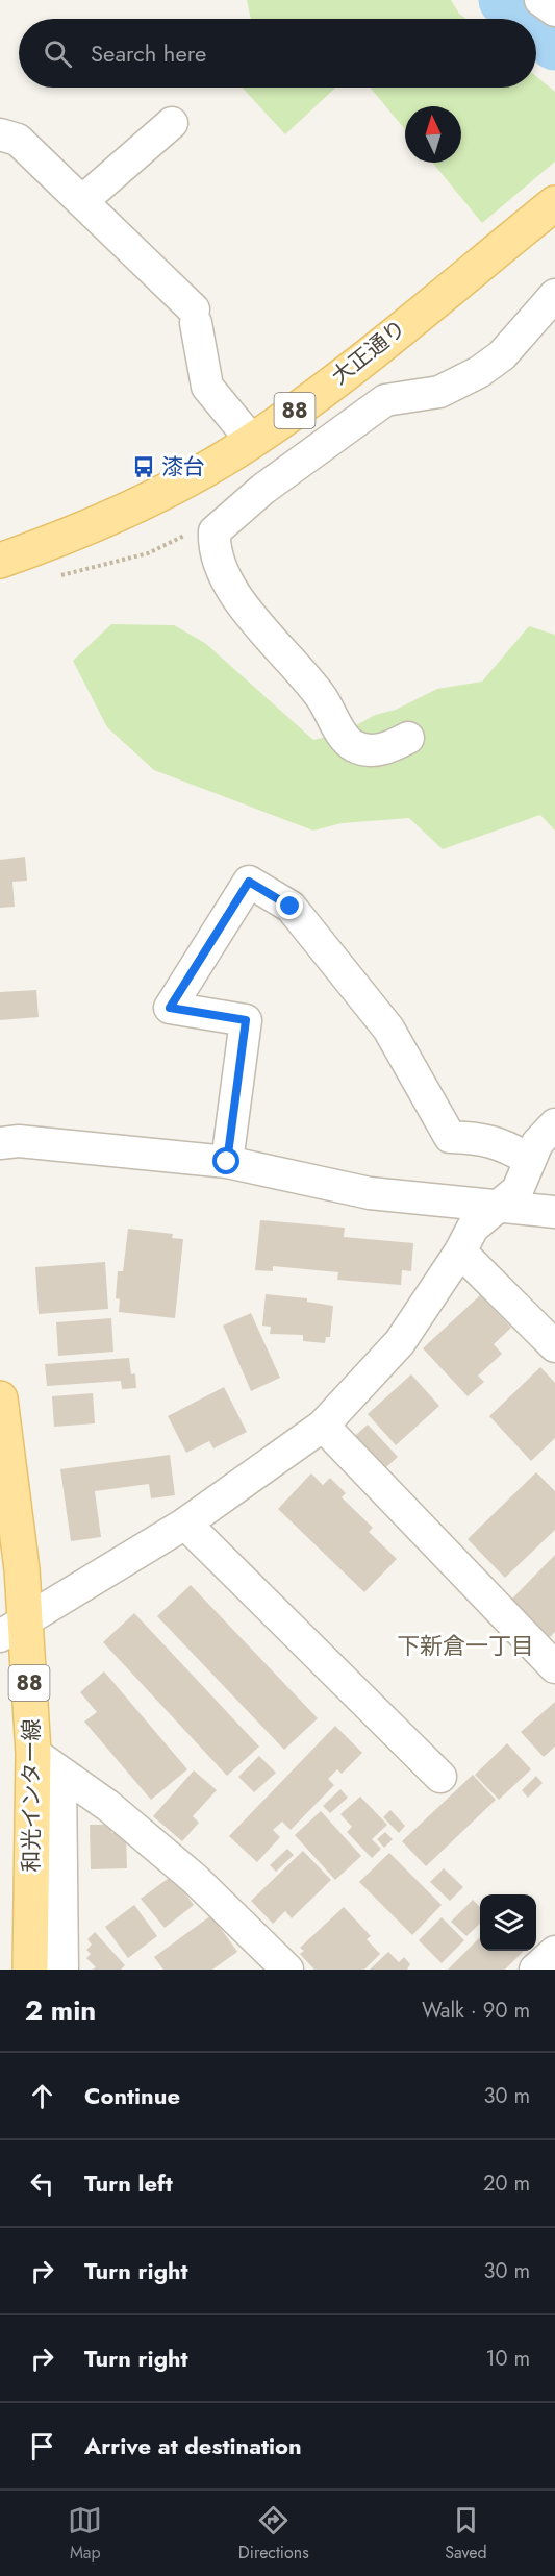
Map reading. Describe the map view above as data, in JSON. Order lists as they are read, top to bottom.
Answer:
{
  "streets": {
    "main road": ["大正通り", "88", "和光インター線"]
  },
  "districts": ["下新倉一丁目"],
  "places": {
    "bus stop": ["漆台"]
  },
  "north": "top",
  "page": {
    "search": "Search here",
    "heading": ["2 min", "Walk · 90 m"],
    "list": [
      ["Continue", "30 m"],
      ["Turn left", "20 m"],
      ["Turn right", "30 m"],
      ["Turn right", "10 m"],
      "Arrive at destination"
    ],
    "nav": ["Map", "Directions", "Saved"]
  }
}
